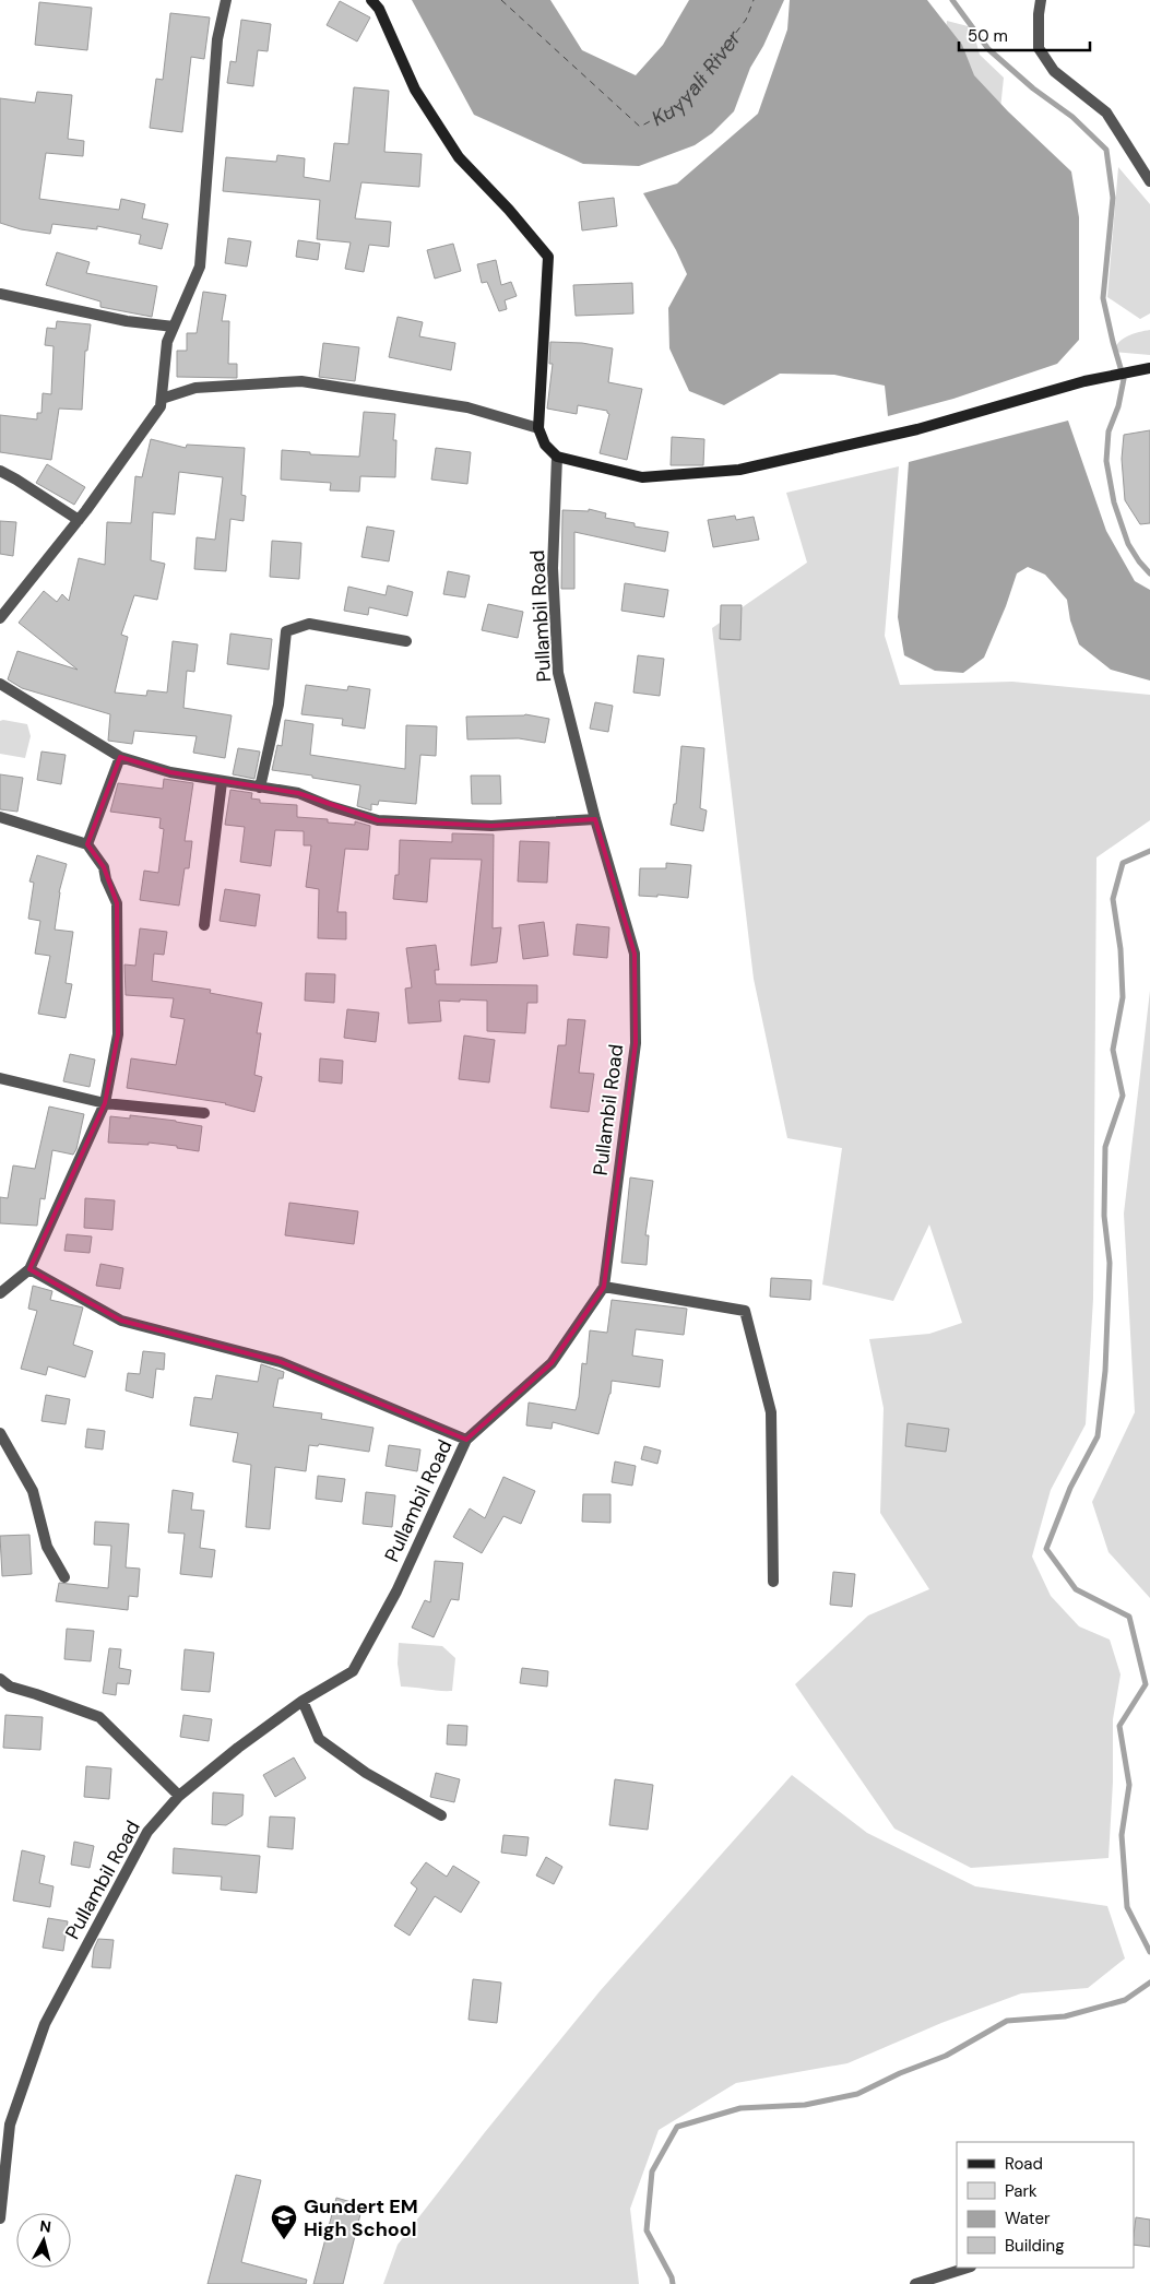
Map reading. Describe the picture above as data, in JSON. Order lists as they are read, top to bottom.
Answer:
{
  "streets": {
    "street": ["Pullambil Road"]
  },
  "water": ["Kuyyali River"],
  "places": {
    "school or university": ["Gundert EM High School"]
  },
  "legend": [
    "Road",
    "Park",
    "Water",
    "Building"
  ],
  "scale_bar": "50 m",
  "north": "top"
}
